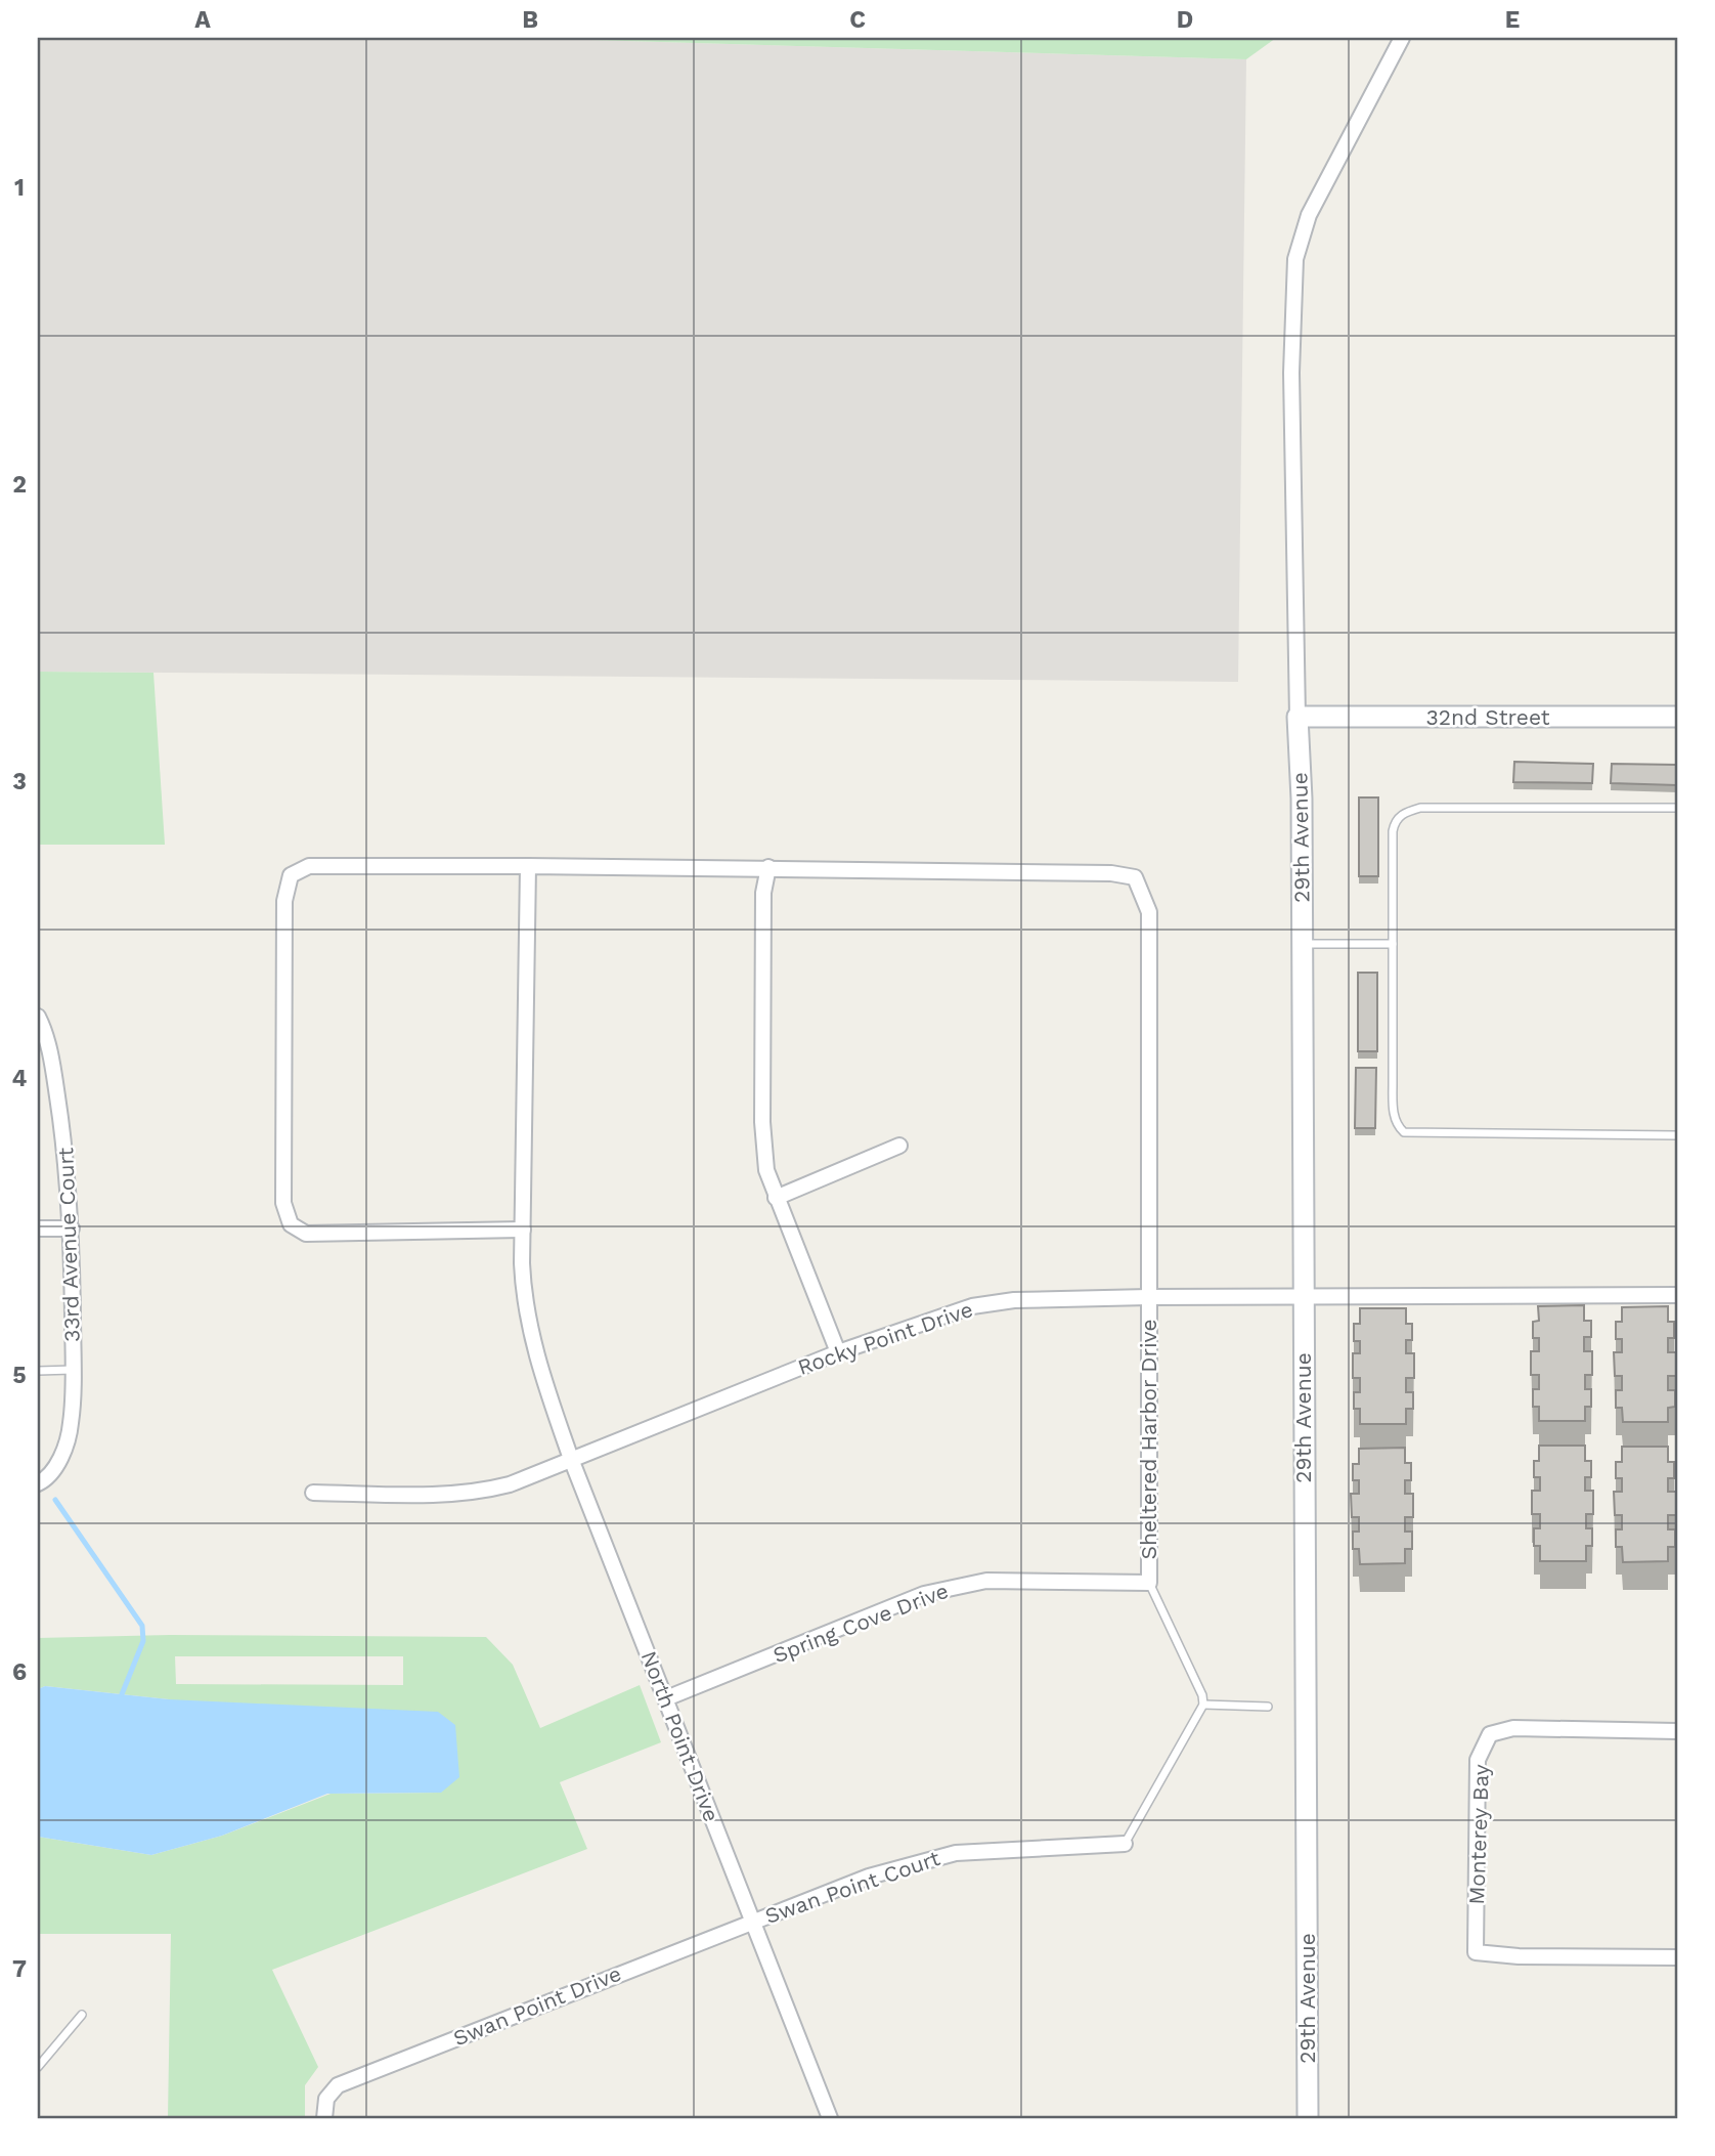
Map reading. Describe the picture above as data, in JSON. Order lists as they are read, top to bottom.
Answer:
{
  "streets": {
    "street": [
      "32nd Street",
      "29th Avenue",
      "33rd Avenue Court",
      "Rocky Point Drive",
      "Sheltered Harbor Drive",
      "Spring Cove Drive",
      "North Point Drive",
      "Monterey Bay",
      "Swan Point Court",
      "Swan Point Drive"
    ]
  },
  "crossings": [
    ["32nd Street", "29th Avenue"],
    ["29th Avenue", "Rocky Point Drive"],
    ["Rocky Point Drive", "Sheltered Harbor Drive"],
    ["Rocky Point Drive", "North Point Drive"],
    ["Sheltered Harbor Drive", "Spring Cove Drive"],
    ["Spring Cove Drive", "North Point Drive"],
    ["North Point Drive", "Swan Point Court"],
    ["North Point Drive", "Swan Point Drive"],
    ["Swan Point Court", "Swan Point Drive"]
  ],
  "grid": {
    "columns": [
      "A",
      "B",
      "C",
      "D",
      "E"
    ],
    "rows": [
      "1",
      "2",
      "3",
      "4",
      "5",
      "6",
      "7"
    ]
  }
}
